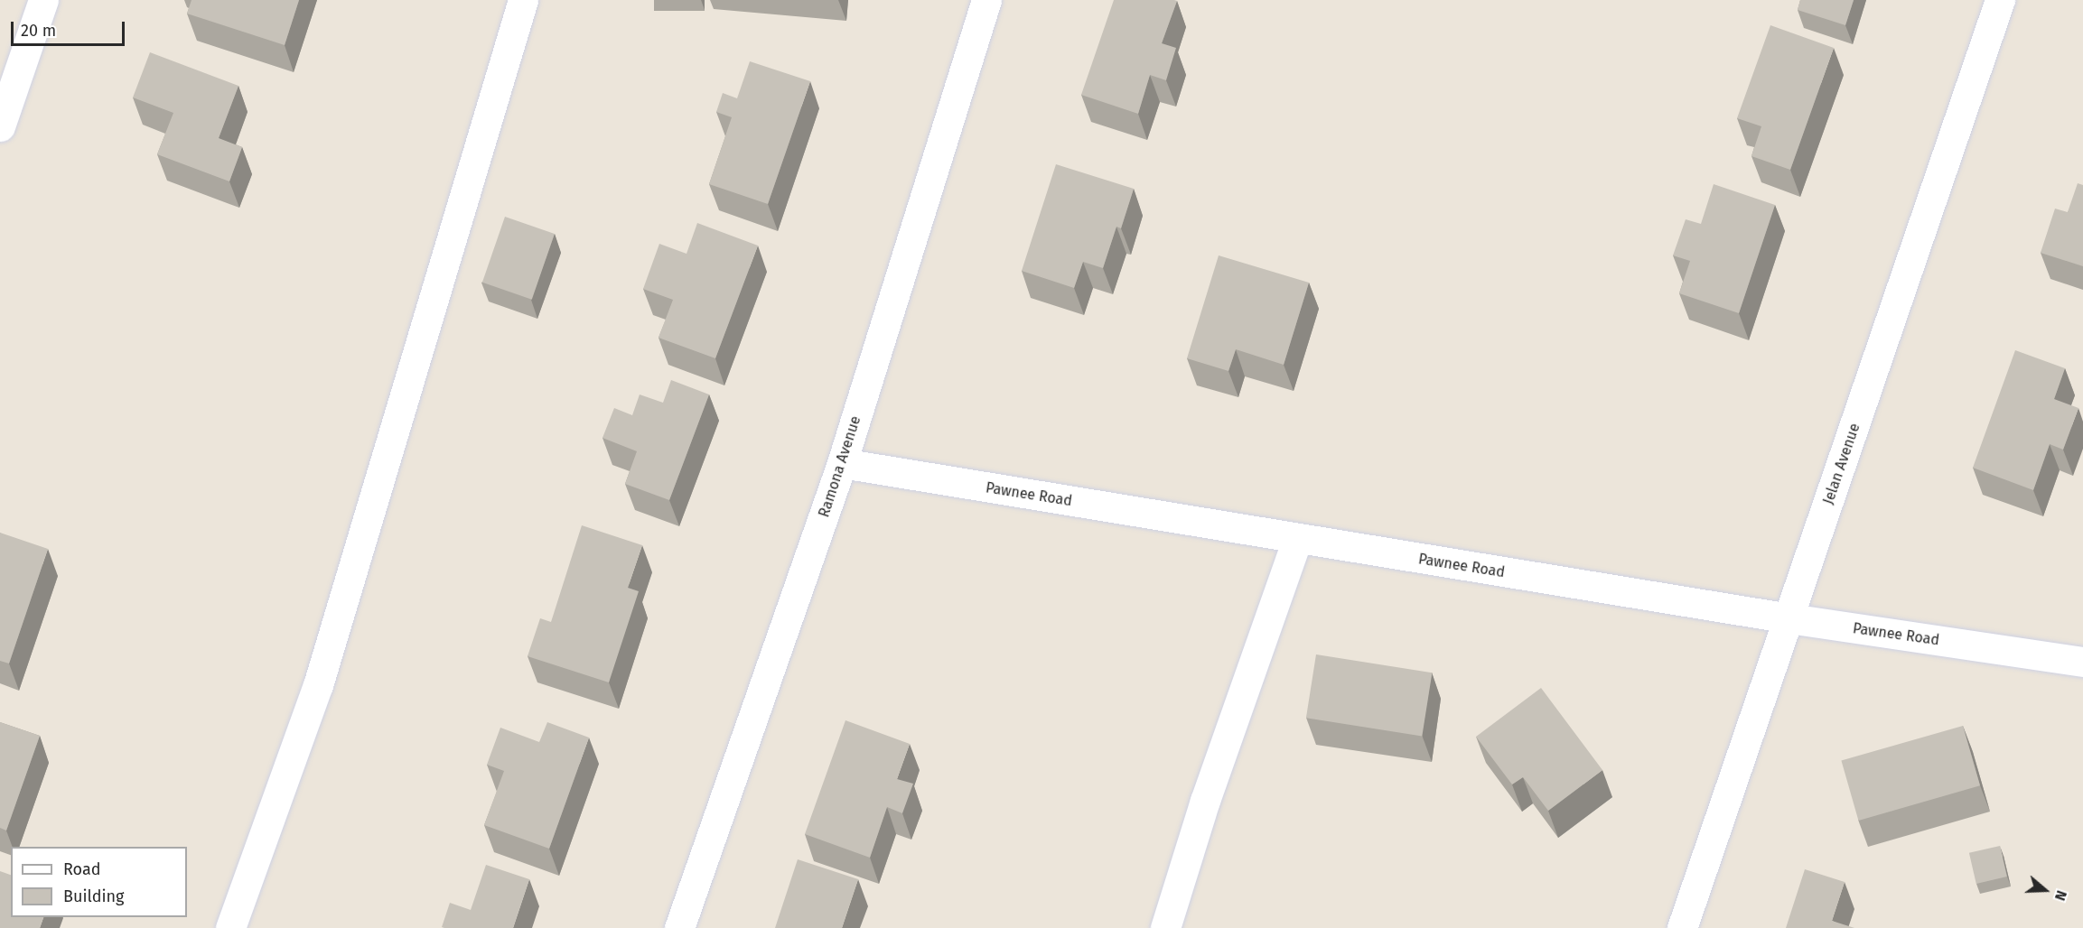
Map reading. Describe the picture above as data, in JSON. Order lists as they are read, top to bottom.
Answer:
{
  "streets": {
    "street": ["Jelan Avenue", "Ramona Avenue", "Pawnee Road"]
  },
  "crossings": [
    ["Jelan Avenue", "Pawnee Road"],
    ["Ramona Avenue", "Pawnee Road"]
  ],
  "legend": ["Road", "Building"],
  "scale_bar": "20 m",
  "north": "right"
}
